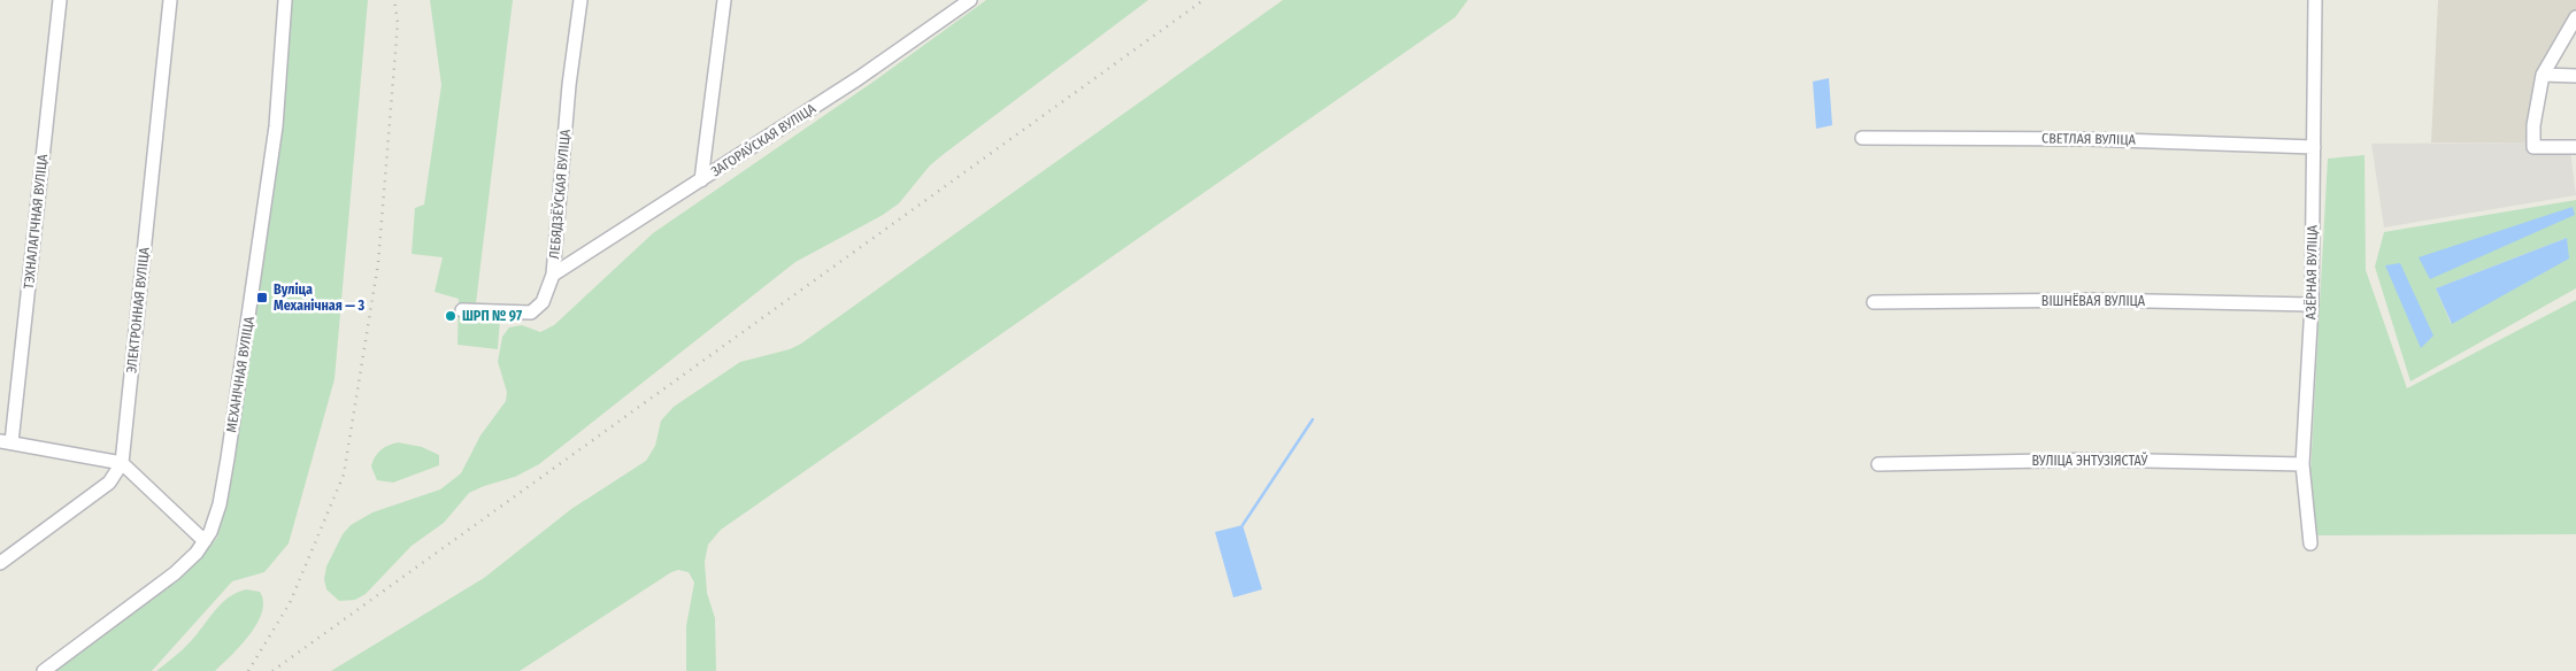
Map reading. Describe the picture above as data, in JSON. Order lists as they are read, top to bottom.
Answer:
{
  "streets": {
    "street": [
      "СВЕТЛАЯ ВУЛІЦА",
      "ЗАГОРАЎСКАЯ ВУЛІЦА",
      "ЛЕБЯДЗЁЎСКАЯ ВУЛІЦА",
      "ТЭХНАЛАГІЧНАЯ ВУЛІЦА",
      "АЗЁРНАЯ ВУЛІЦА",
      "ВІШНЁВАЯ ВУЛІЦА",
      "ЭЛЕКТРОННАЯ ВУЛІЦА",
      "МЕХАНІЧНАЯ ВУЛІЦА",
      "ВУЛІЦА ЭНТУЗІЯСТАЎ"
    ]
  },
  "crossings": [
    ["СВЕТЛАЯ ВУЛІЦА", "АЗЁРНАЯ ВУЛІЦА"],
    ["ЗАГОРАЎСКАЯ ВУЛІЦА", "ЛЕБЯДЗЁЎСКАЯ ВУЛІЦА"],
    ["АЗЁРНАЯ ВУЛІЦА", "ВІШНЁВАЯ ВУЛІЦА"],
    ["АЗЁРНАЯ ВУЛІЦА", "ВУЛІЦА ЭНТУЗІЯСТАЎ"]
  ],
  "places": {
    "transit": ["Вуліца Механічная — 3"],
    "other": ["ШРП № 97"]
  }
}
